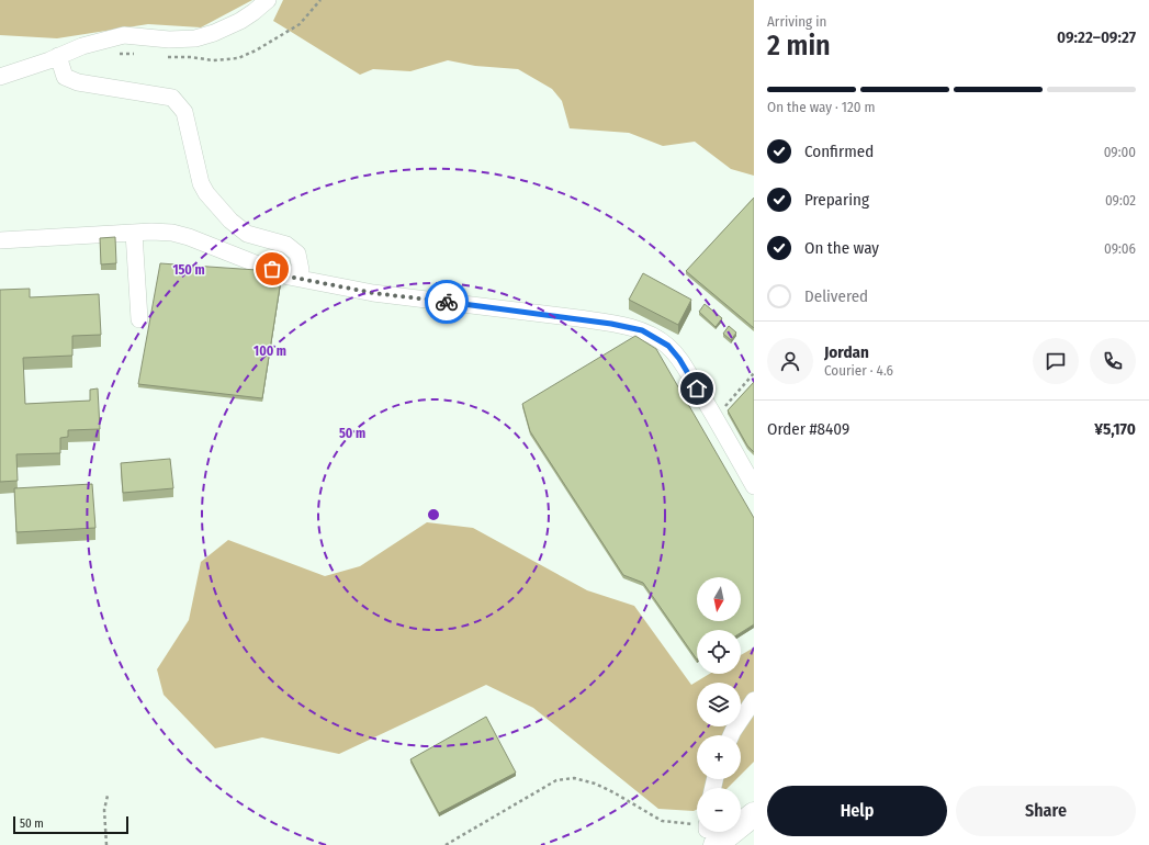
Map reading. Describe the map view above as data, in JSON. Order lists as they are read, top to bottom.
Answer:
{
  "scale_bar": "50 m",
  "north": "bottom",
  "page": {
    "heading": ["2 min", "Arriving in", "09:22–09:27"],
    "panel": [
      "Jordan",
      "Courier · 4.6",
      "Order #8409",
      "¥5,170"
    ],
    "bar": "On the way · 120 m",
    "list": [
      ["Confirmed", "09:00"],
      ["Preparing", "09:02"],
      ["On the way", "09:06"],
      "Delivered"
    ],
    "map_buttons": ["+", "−"],
    "buttons": ["Help", "Share"],
    "scale": "50 m"
  },
  "rings": ["150 m", "100 m", "50 m"]
}
